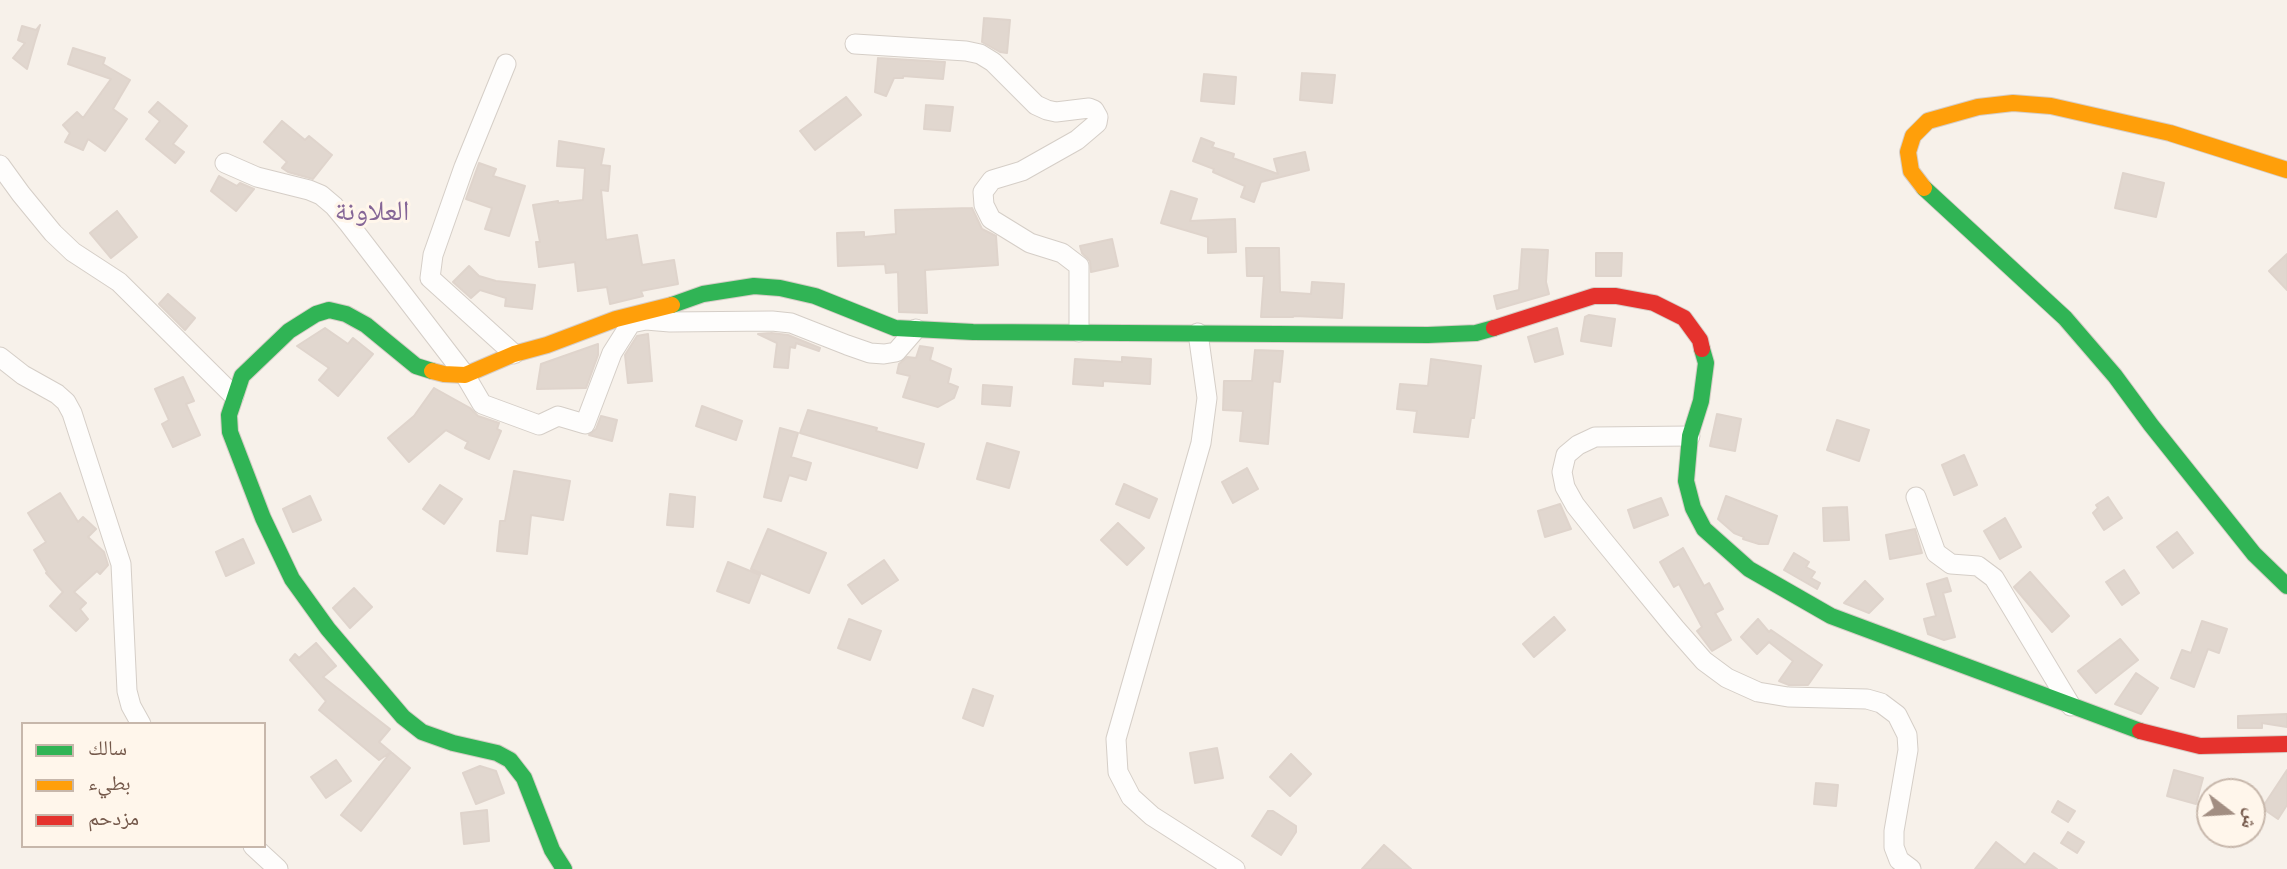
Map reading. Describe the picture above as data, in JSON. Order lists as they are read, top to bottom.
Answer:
{
  "districts": ["العلاونة"],
  "legend": ["سالك", "بطيء", "مزدحم"],
  "north": "right"
}
